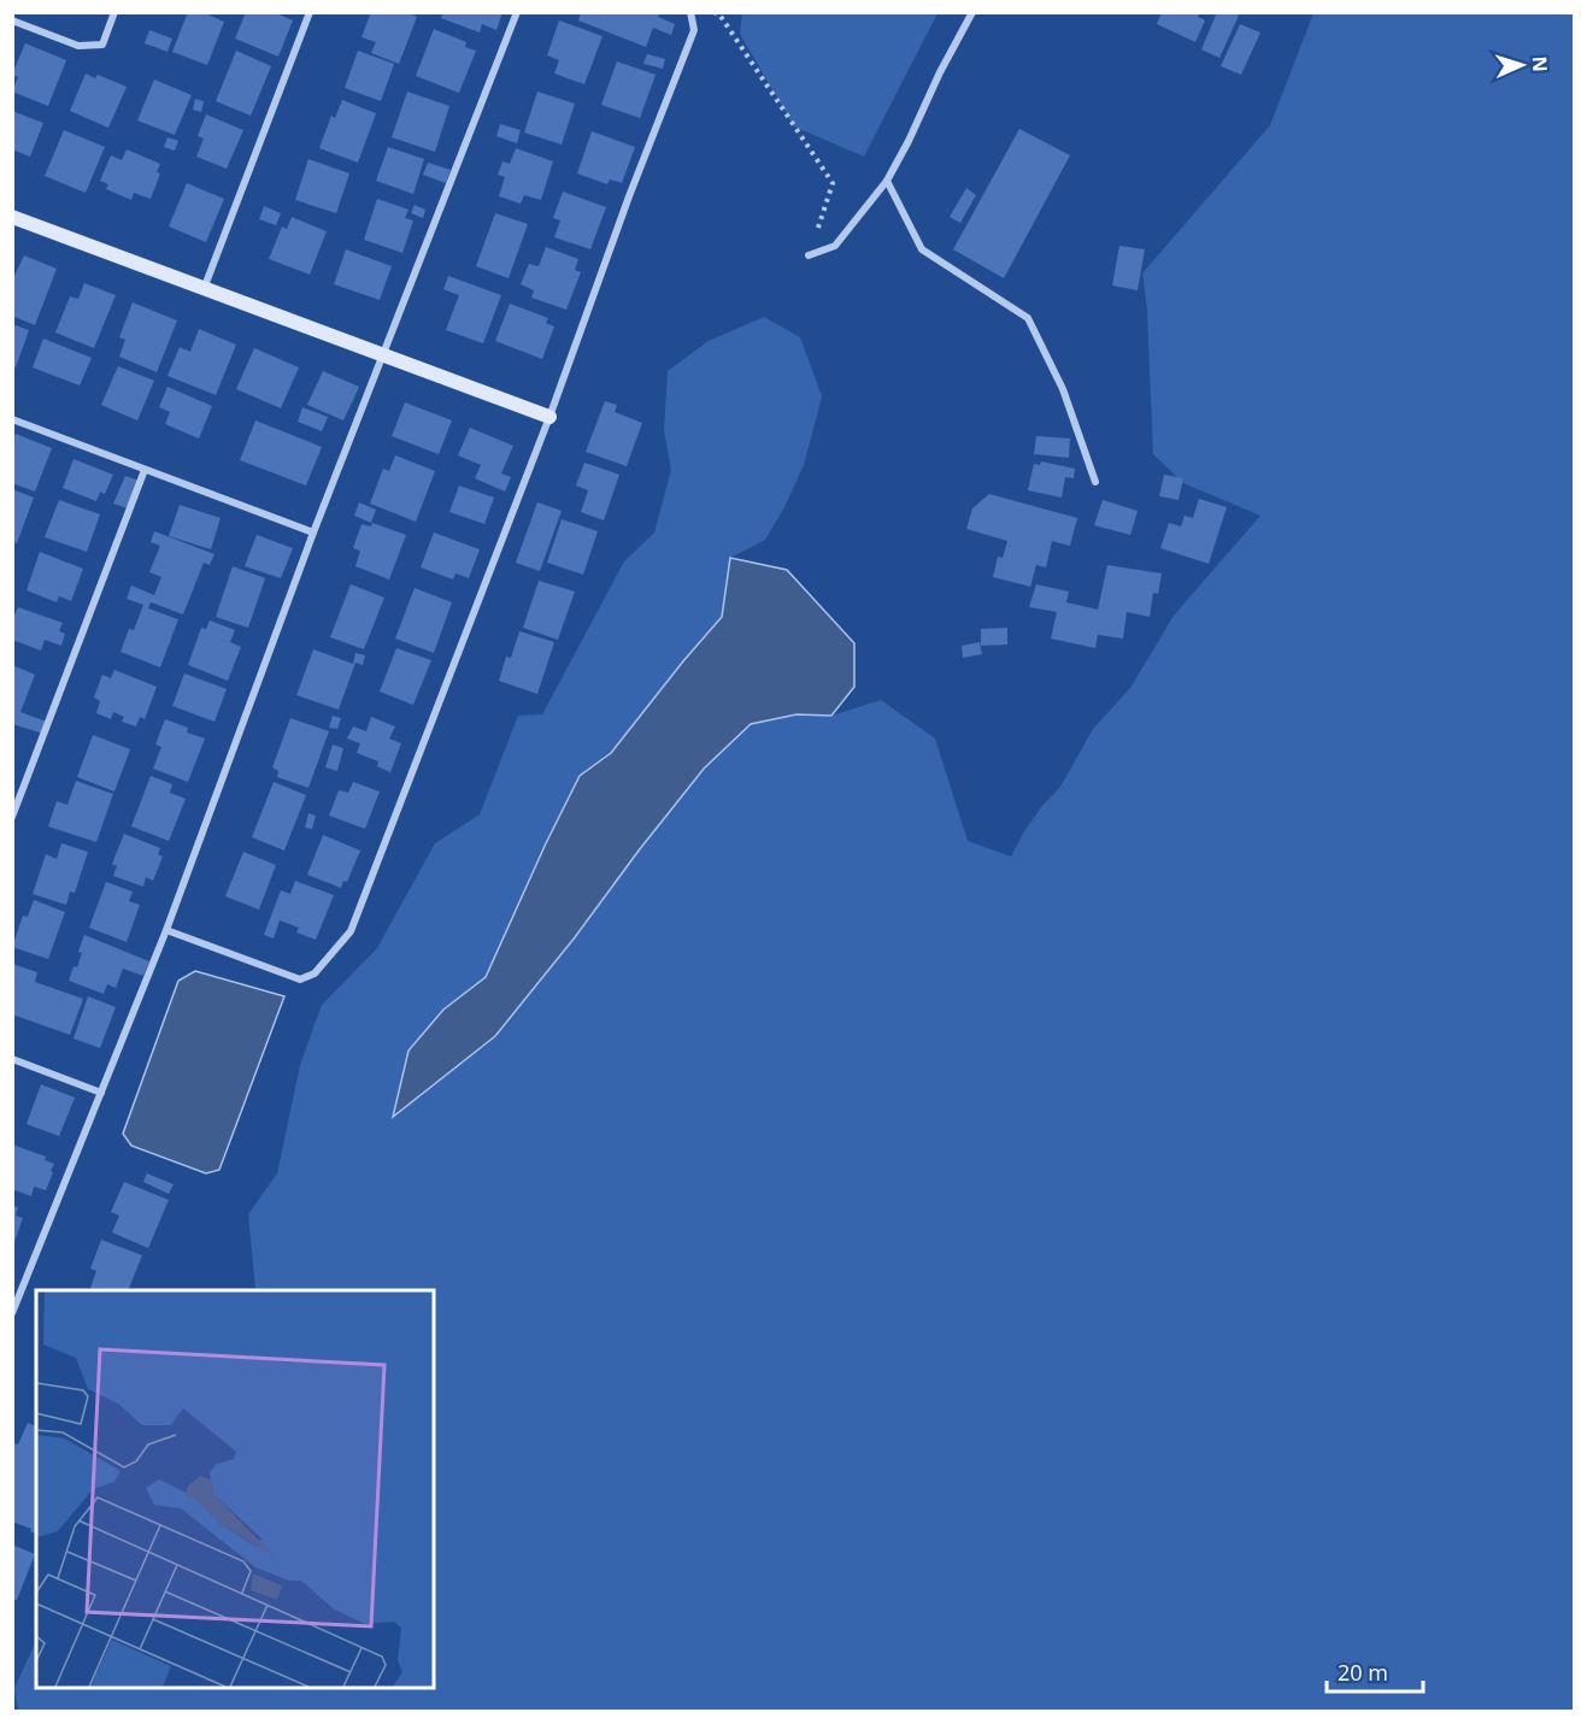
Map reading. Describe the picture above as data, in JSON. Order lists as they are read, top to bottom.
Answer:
{
  "scale_bar": "20 m",
  "north": "right"
}
